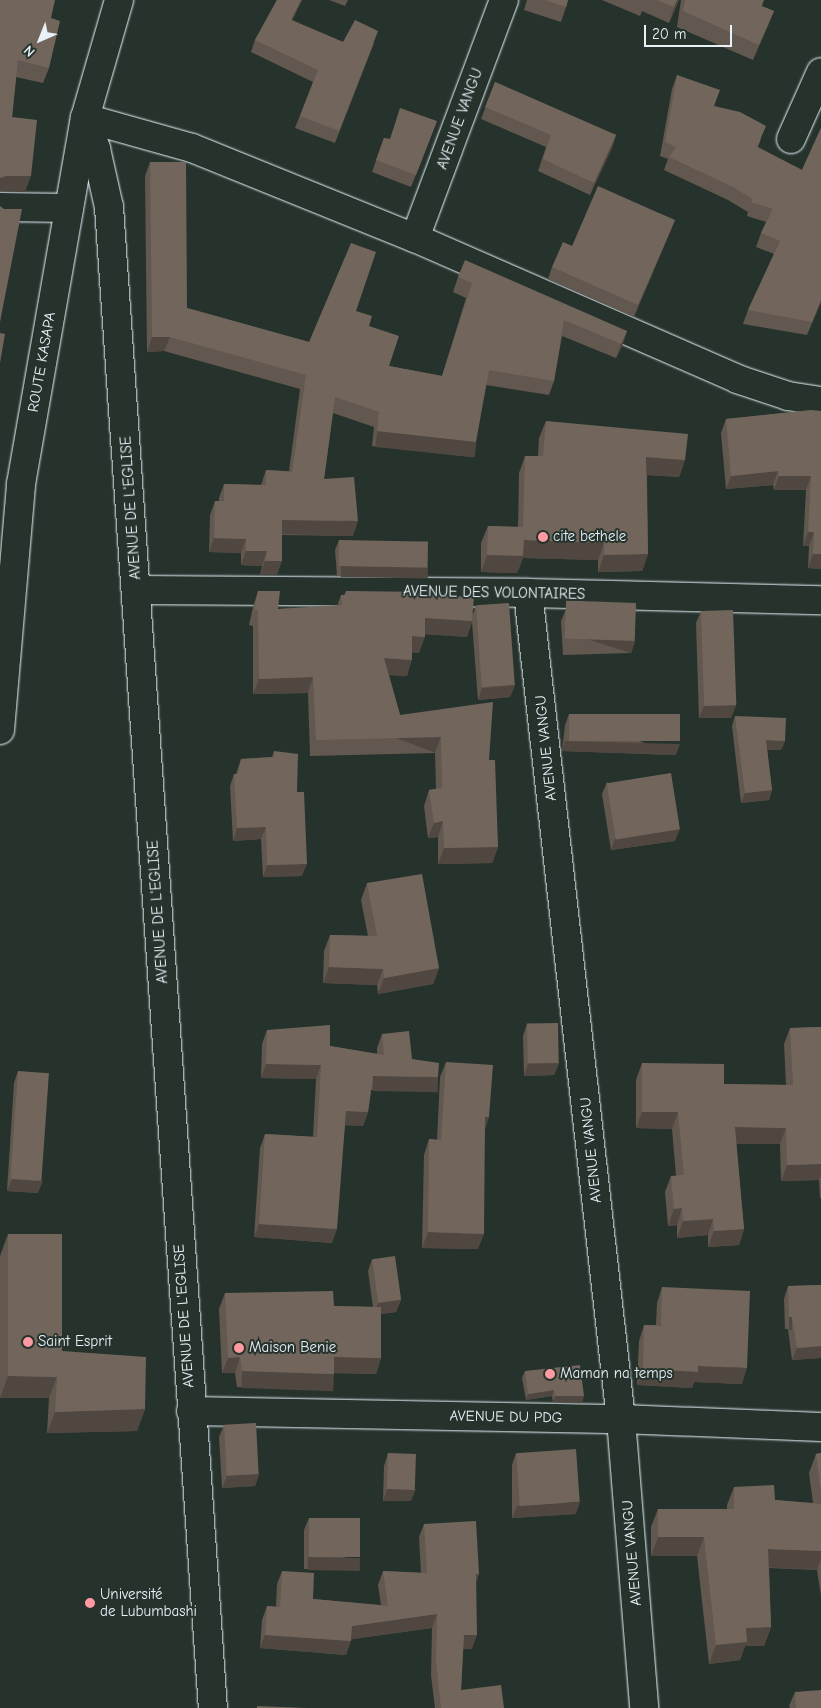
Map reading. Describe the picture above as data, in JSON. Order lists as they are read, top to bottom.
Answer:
{
  "streets": {
    "street": [
      "AVENUE VANGU",
      "ROUTE KASAPA",
      "AVENUE DE L'EGLISE",
      "AVENUE DES VOLONTAIRES",
      "AVENUE DU PDG"
    ]
  },
  "crossings": [
    ["AVENUE VANGU", "AVENUE DES VOLONTAIRES"],
    ["AVENUE VANGU", "AVENUE DU PDG"],
    ["ROUTE KASAPA", "AVENUE DE L'EGLISE"],
    ["AVENUE DE L'EGLISE", "AVENUE DES VOLONTAIRES"],
    ["AVENUE DE L'EGLISE", "AVENUE DU PDG"]
  ],
  "places": [
    "cite bethele",
    "Saint Esprit",
    "Maison Benie",
    "Maman na temps",
    "Université de Lubumbashi"
  ],
  "scale_bar": "20 m",
  "north": "bottom left"
}
